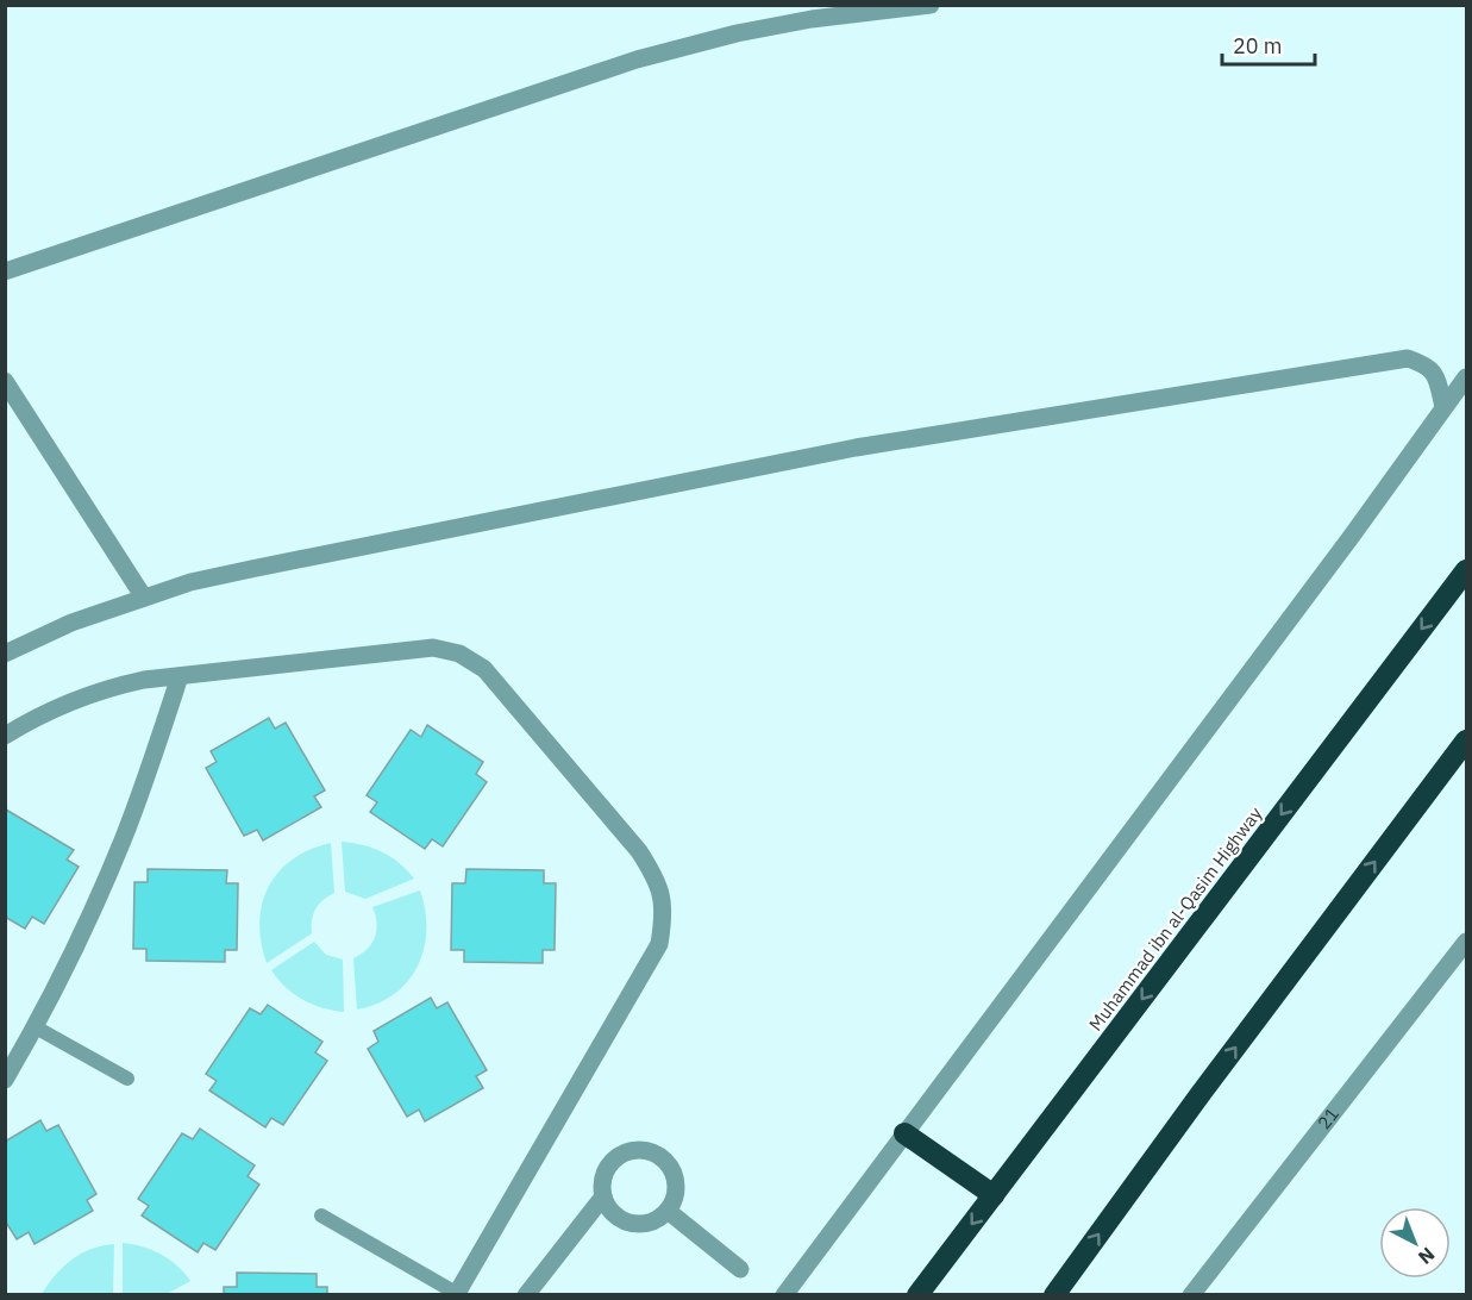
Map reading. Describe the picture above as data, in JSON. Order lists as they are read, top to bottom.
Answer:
{
  "streets": {
    "highway": ["Muhammad ibn al-Qasim Highway"],
    "street": ["21"]
  },
  "scale_bar": "20 m",
  "north": "bottom right"
}
